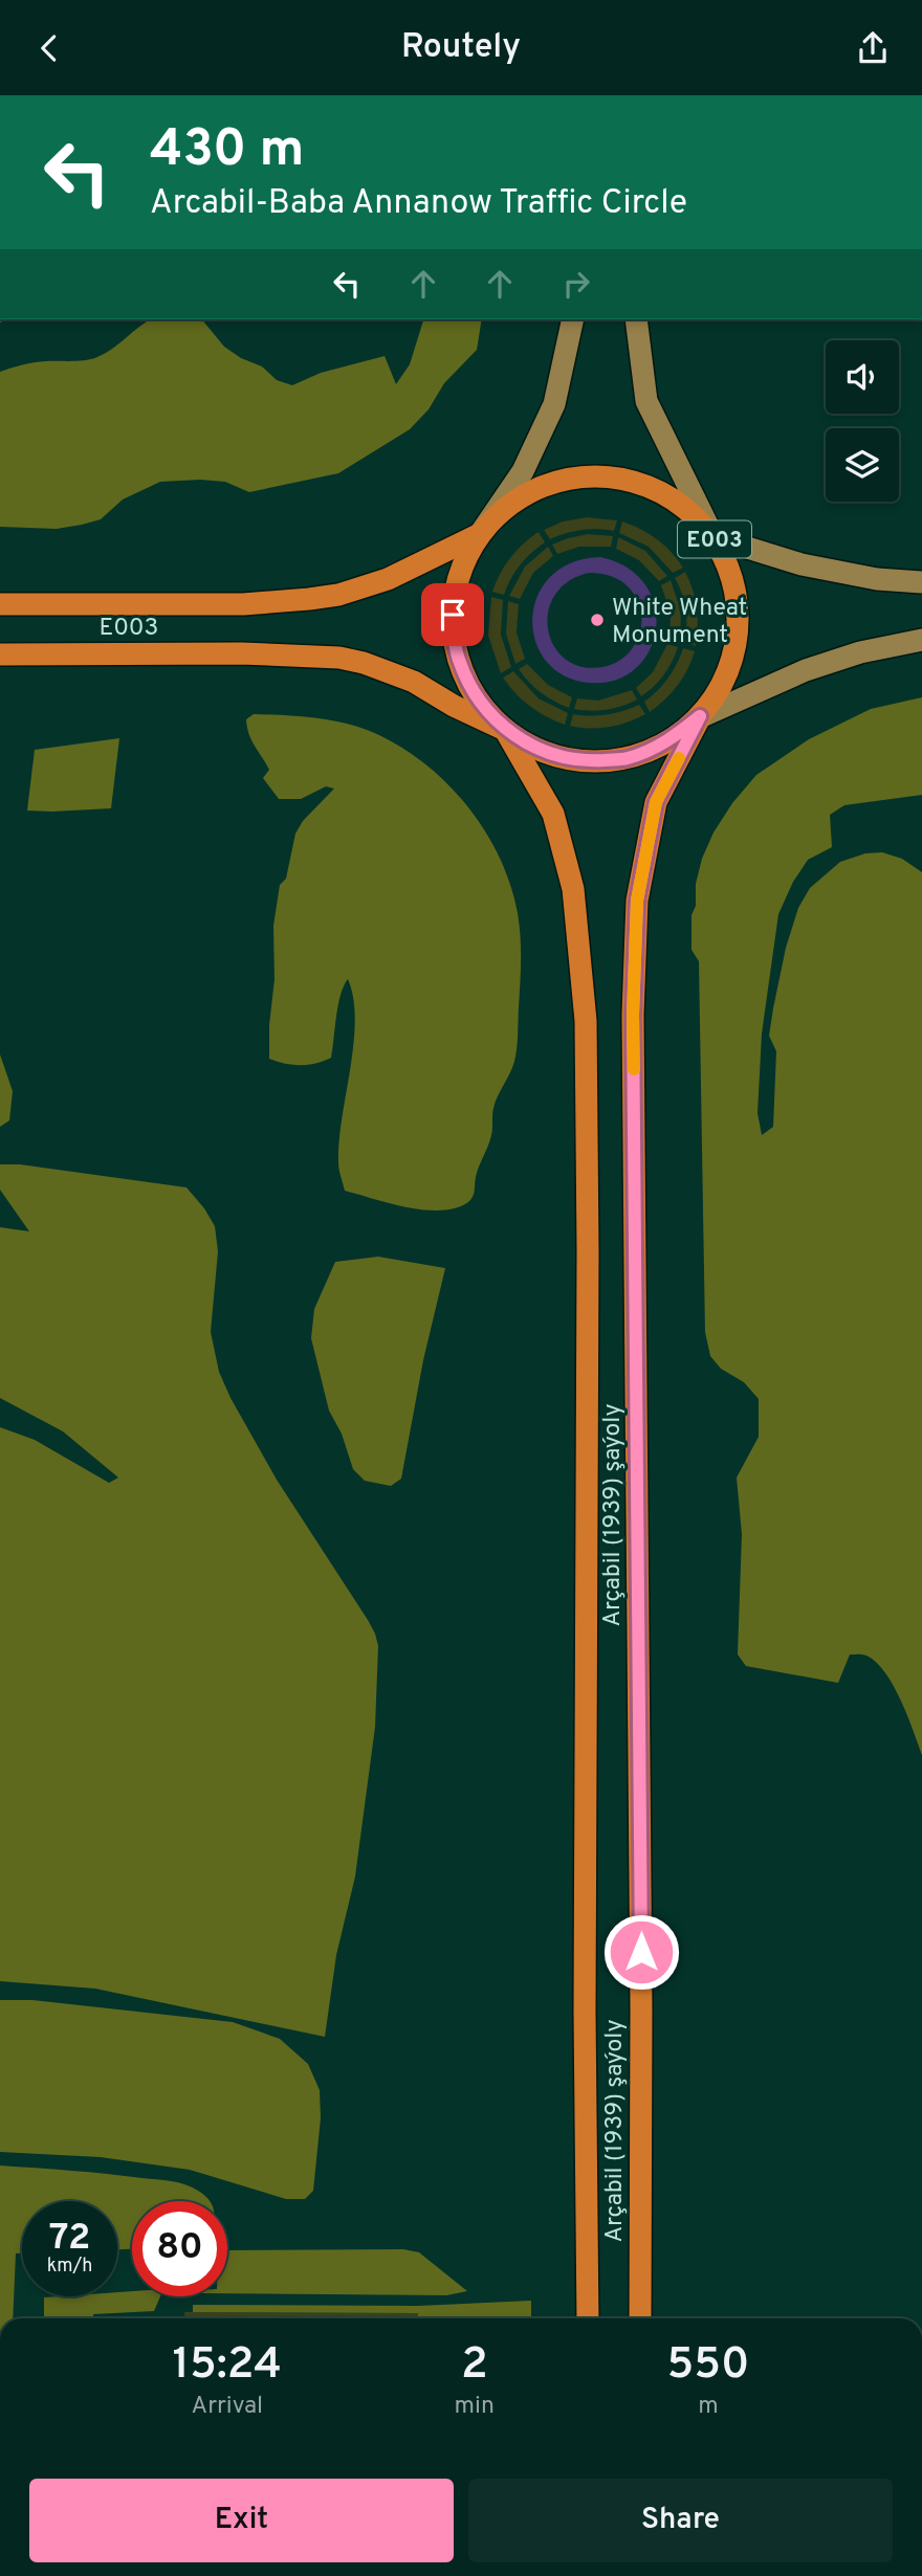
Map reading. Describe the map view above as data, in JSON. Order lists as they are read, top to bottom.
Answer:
{
  "streets": {
    "highway": ["E003", "Arçabil (1939) şaýoly"]
  },
  "crossings": [
    ["E003", "Arçabil (1939) şaýoly"]
  ],
  "places": ["White Wheat Monument"],
  "page": {
    "header": "Routely",
    "turn": ["430 m", "Arcabil-Baba Annanow Traffic Circle"],
    "speed": "72 km/h",
    "limit": "80",
    "eta": [
      "15:24",
      "Arrival",
      "2",
      "min",
      "550",
      "m"
    ],
    "buttons": ["Exit", "Share"]
  }
}
